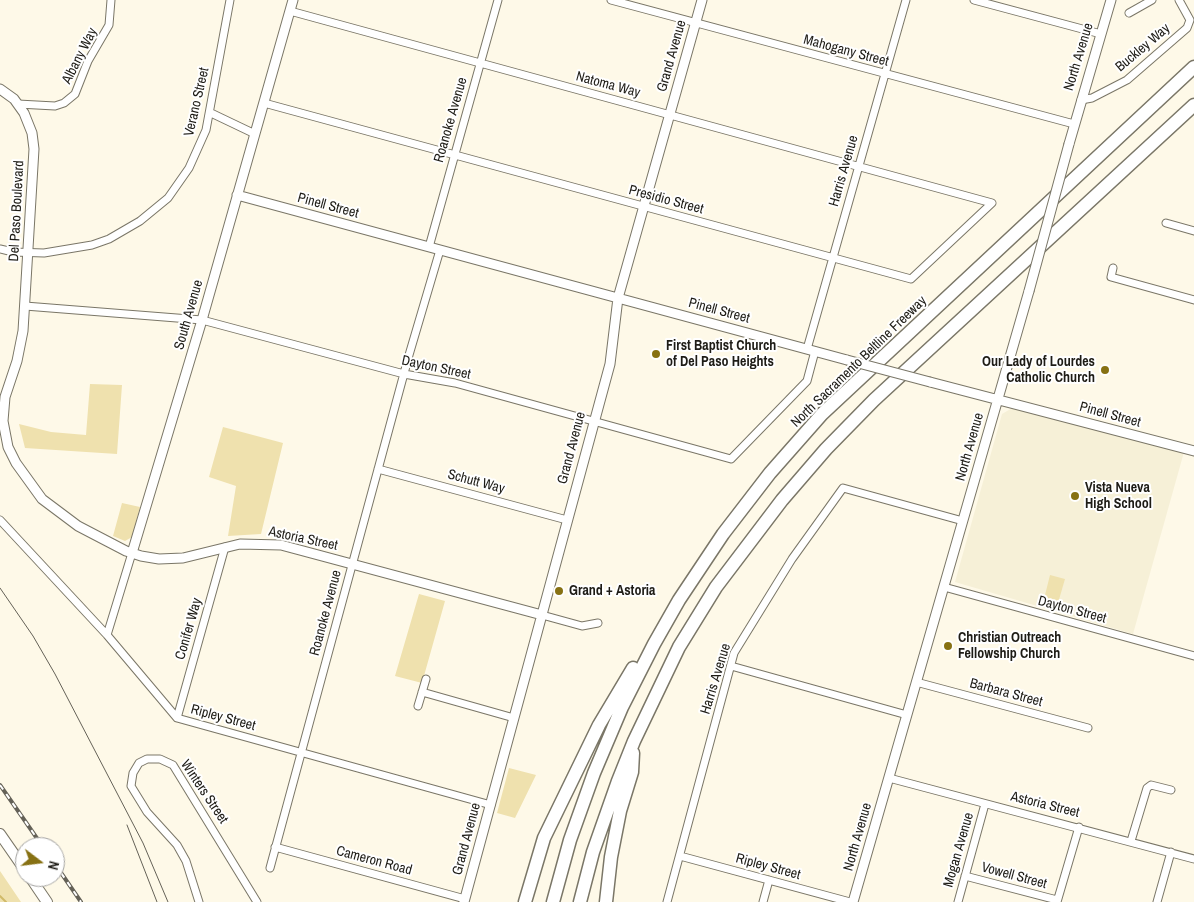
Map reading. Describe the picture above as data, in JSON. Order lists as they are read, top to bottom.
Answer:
{
  "streets": {
    "highway": ["North Sacramento Beltline Freeway"],
    "street": [
      "Buckley Way",
      "Mahogany Street",
      "Albany Way",
      "Grand Avenue",
      "North Avenue",
      "Natoma Way",
      "Verano Street",
      "Roanoke Avenue",
      "Harris Avenue",
      "Presidio Street",
      "Pinell Street",
      "Del Paso Boulevard",
      "South Avenue",
      "Dayton Street",
      "Schutt Way",
      "Astoria Street",
      "Conifer Way",
      "Barbara Street",
      "Ripley Street",
      "Winters Street",
      "Mogan Avenue",
      "Cameron Road",
      "Vowell Street"
    ]
  },
  "crossings": [
    ["Buckley Way", "North Avenue"],
    ["Mahogany Street", "Grand Avenue"],
    ["Mahogany Street", "North Avenue"],
    ["Mahogany Street", "Harris Avenue"],
    ["Albany Way", "Del Paso Boulevard"],
    ["Grand Avenue", "Natoma Way"],
    ["Grand Avenue", "Presidio Street"],
    ["Grand Avenue", "Pinell Street"],
    ["Grand Avenue", "Dayton Street"],
    ["Grand Avenue", "Schutt Way"],
    ["Grand Avenue", "Astoria Street"],
    ["Grand Avenue", "Ripley Street"],
    ["Grand Avenue", "Cameron Road"],
    ["North Avenue", "Harris Avenue"],
    ["North Avenue", "Pinell Street"],
    ["North Avenue", "Dayton Street"],
    ["North Avenue", "Astoria Street"],
    ["North Avenue", "Barbara Street"],
    ["North Avenue", "Ripley Street"],
    ["Natoma Way", "Roanoke Avenue"],
    ["Natoma Way", "Harris Avenue"],
    ["Natoma Way", "Presidio Street"],
    ["Natoma Way", "South Avenue"],
    ["Verano Street", "Del Paso Boulevard"],
    ["Roanoke Avenue", "Presidio Street"],
    ["Roanoke Avenue", "Pinell Street"],
    ["Roanoke Avenue", "Dayton Street"],
    ["Roanoke Avenue", "Schutt Way"],
    ["Roanoke Avenue", "Astoria Street"],
    ["Roanoke Avenue", "Ripley Street"],
    ["Roanoke Avenue", "Cameron Road"],
    ["Harris Avenue", "Presidio Street"],
    ["Harris Avenue", "Pinell Street"],
    ["Harris Avenue", "Dayton Street"],
    ["Harris Avenue", "Ripley Street"],
    ["Presidio Street", "South Avenue"],
    ["Pinell Street", "South Avenue"],
    ["Del Paso Boulevard", "Dayton Street"],
    ["Del Paso Boulevard", "Astoria Street"],
    ["South Avenue", "Dayton Street"],
    ["South Avenue", "Astoria Street"],
    ["South Avenue", "Ripley Street"],
    ["Astoria Street", "Conifer Way"],
    ["Astoria Street", "Mogan Avenue"],
    ["Conifer Way", "Ripley Street"],
    ["Mogan Avenue", "Vowell Street"]
  ],
  "places": [
    "First Baptist Church of Del Paso Heights",
    "Our Lady of Lourdes Catholic Church",
    "Vista Nueva High School",
    "Grand + Astoria",
    "Christian Outreach Fellowship Church"
  ],
  "north": "right"
}
